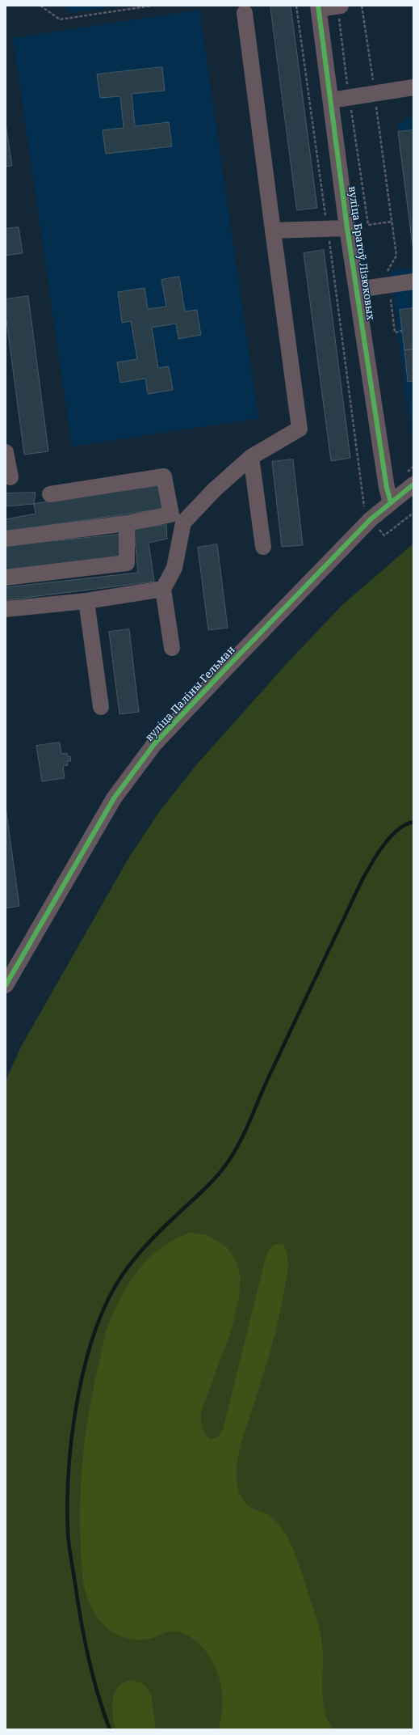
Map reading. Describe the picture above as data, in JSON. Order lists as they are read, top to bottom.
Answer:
{
  "streets": {
    "street": ["вуліца Братоў Лізюковых", "вуліца Паліны Гельман"]
  },
  "crossings": [
    ["вуліца Братоў Лізюковых", "вуліца Паліны Гельман"]
  ]
}
